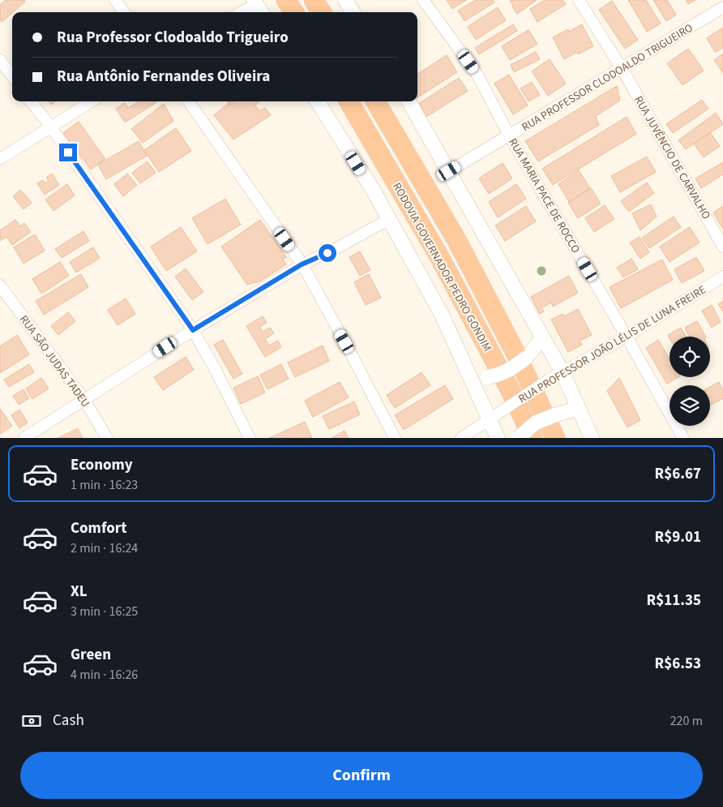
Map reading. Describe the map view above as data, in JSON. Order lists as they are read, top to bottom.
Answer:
{
  "streets": {
    "highway": ["RODOVIA GOVERNADOR PEDRO GONDIM"],
    "street": [
      "RUA PROFESSOR CLODOALDO TRIGUEIRO",
      "RUA JUVÊNCIO DE CARVALHO",
      "RUA MARIA PACE DE ROCCO",
      "RUA PROFESSOR JOÃO LÉLIS DE LUNA FREIRE",
      "RUA SÃO JUDAS TADEU"
    ]
  },
  "crossings": [
    ["RUA PROFESSOR CLODOALDO TRIGUEIRO", "RUA JUVÊNCIO DE CARVALHO"],
    ["RUA PROFESSOR CLODOALDO TRIGUEIRO", "RUA MARIA PACE DE ROCCO"],
    ["RUA MARIA PACE DE ROCCO", "RUA PROFESSOR JOÃO LÉLIS DE LUNA FREIRE"]
  ],
  "page": {
    "banner": ["Rua Professor Clodoaldo Trigueiro", "Rua Antônio Fernandes Oliveira"],
    "list": [
      {
        "name": "Economy",
        "note": "1 min · 16:23",
        "value": "R$6.67"
      },
      {
        "name": "Comfort",
        "note": "2 min · 16:24",
        "value": "R$9.01"
      },
      {
        "name": "XL",
        "note": "3 min · 16:25",
        "value": "R$11.35"
      },
      {
        "name": "Green",
        "note": "4 min · 16:26",
        "value": "R$6.53"
      }
    ],
    "pay": ["Cash", "220 m"],
    "buttons": "Confirm"
  }
}
